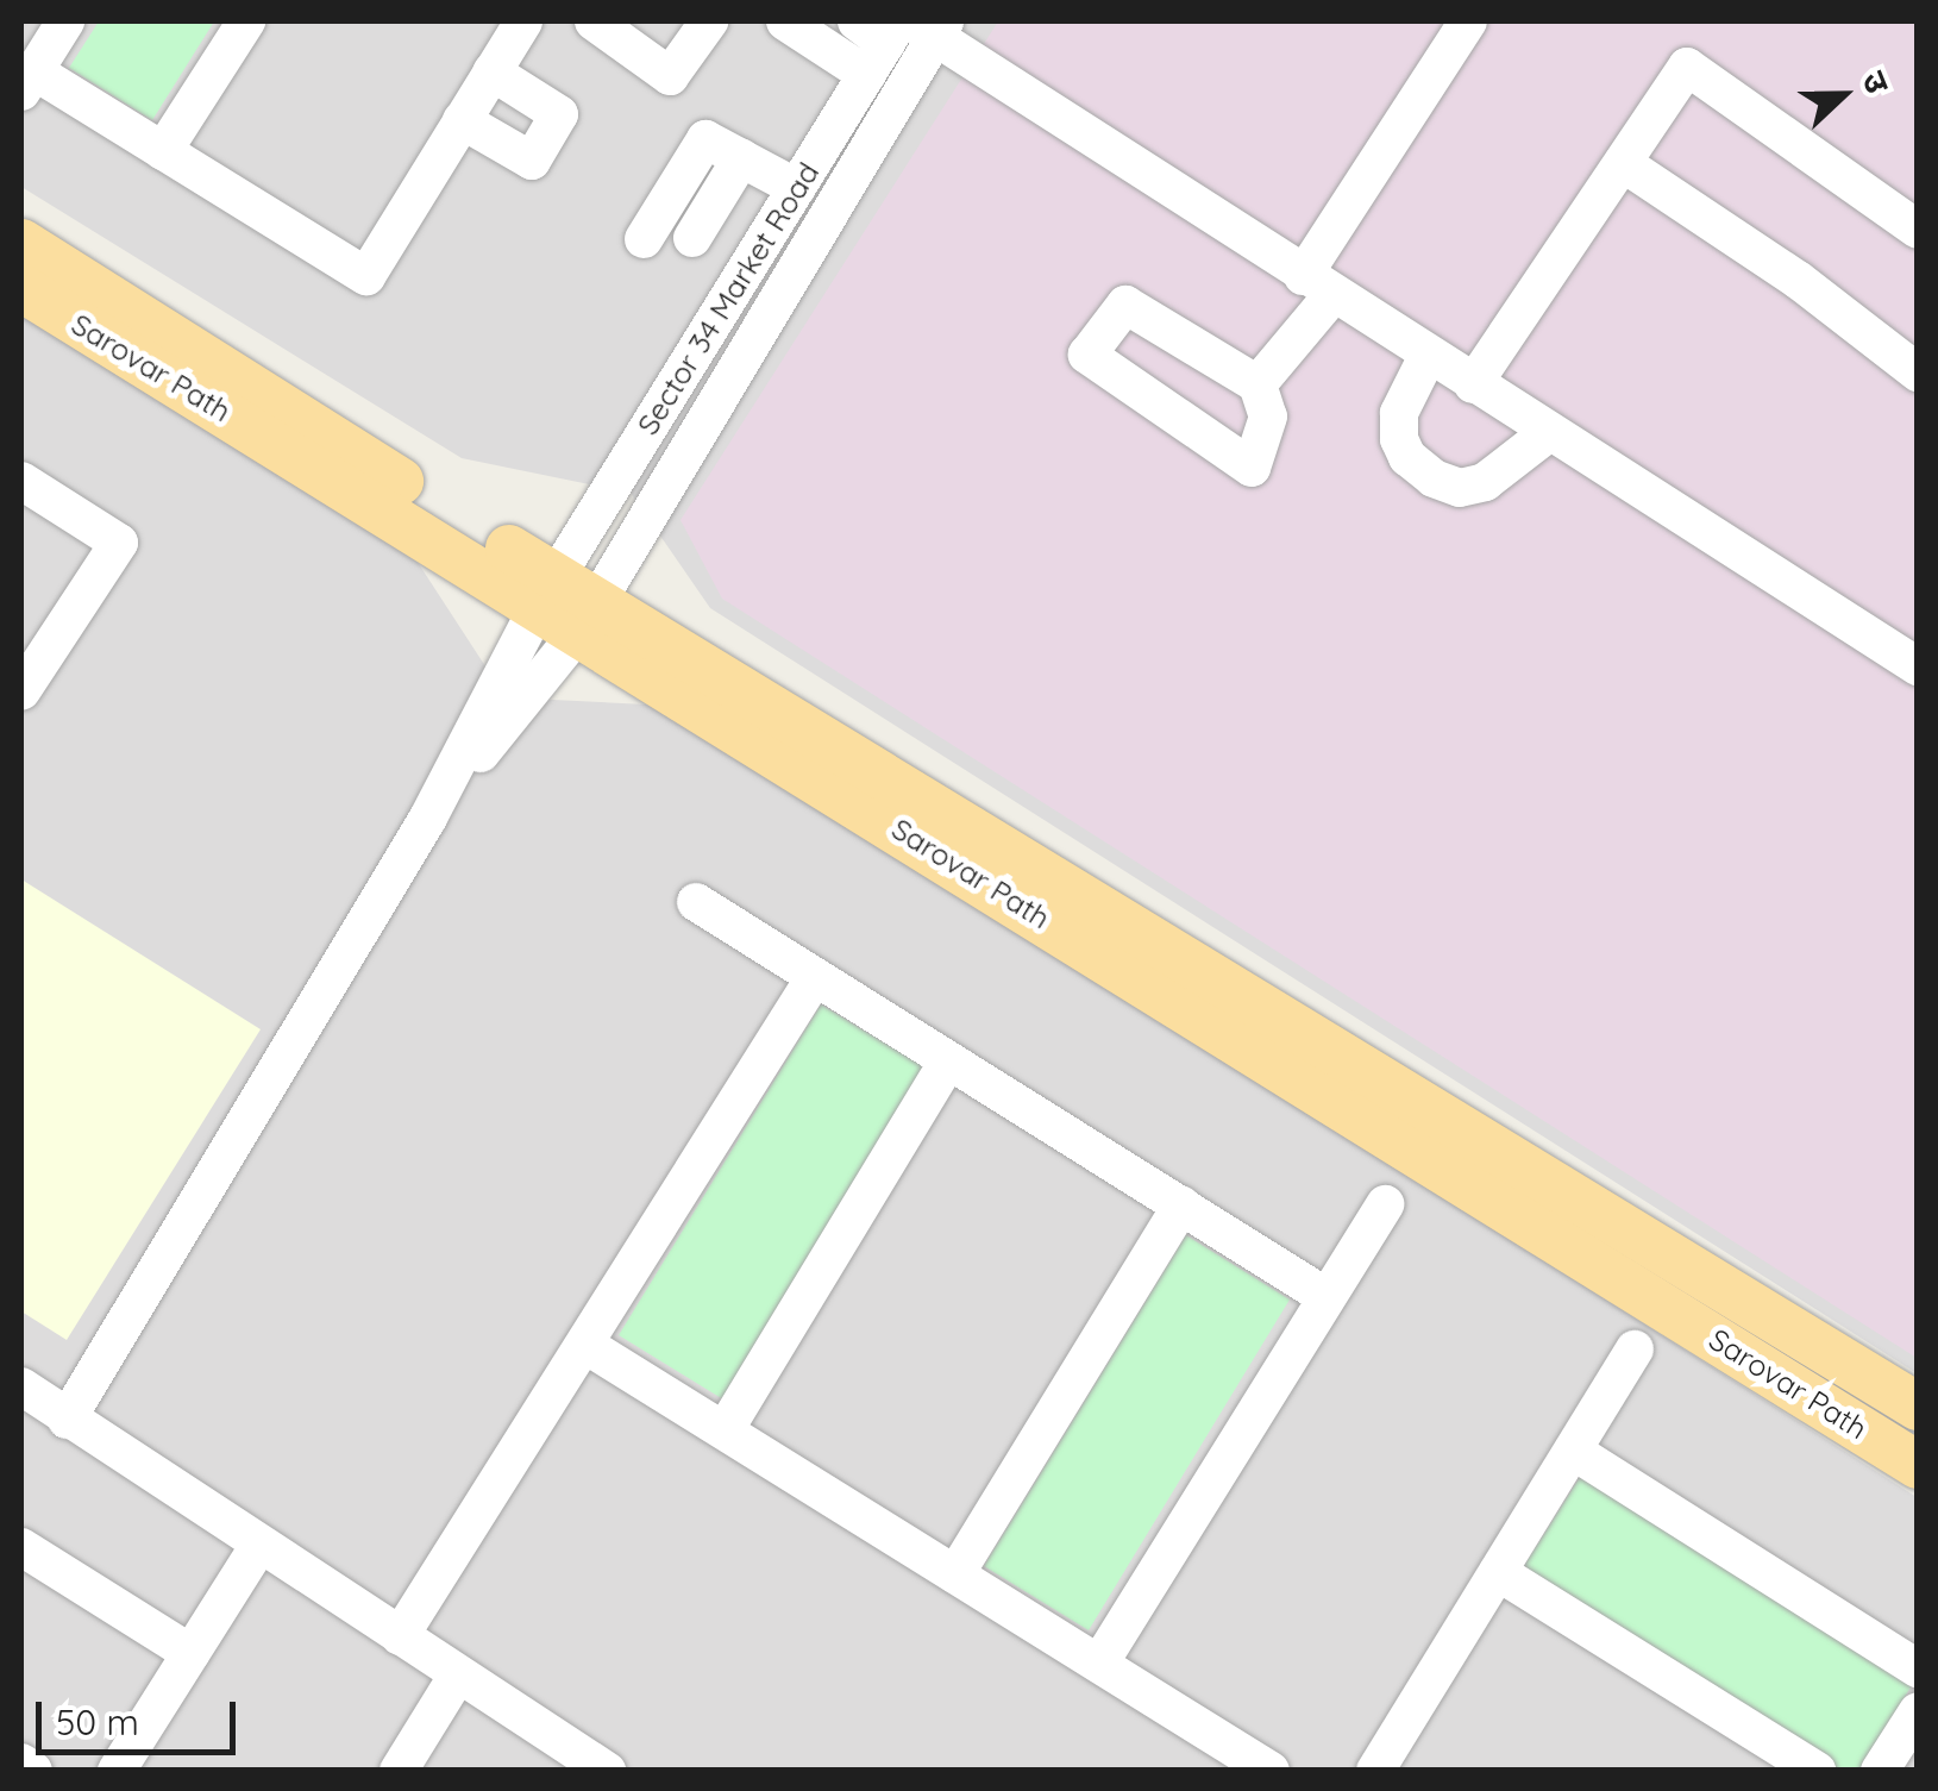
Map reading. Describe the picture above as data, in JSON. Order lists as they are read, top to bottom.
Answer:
{
  "streets": {
    "main road": ["Sarovar Path"],
    "street": ["Sector 34 Market Road"]
  },
  "crossings": [
    ["Sector 34 Market Road", "Sarovar Path"]
  ],
  "scale_bar": "50 m",
  "north": "right"
}
